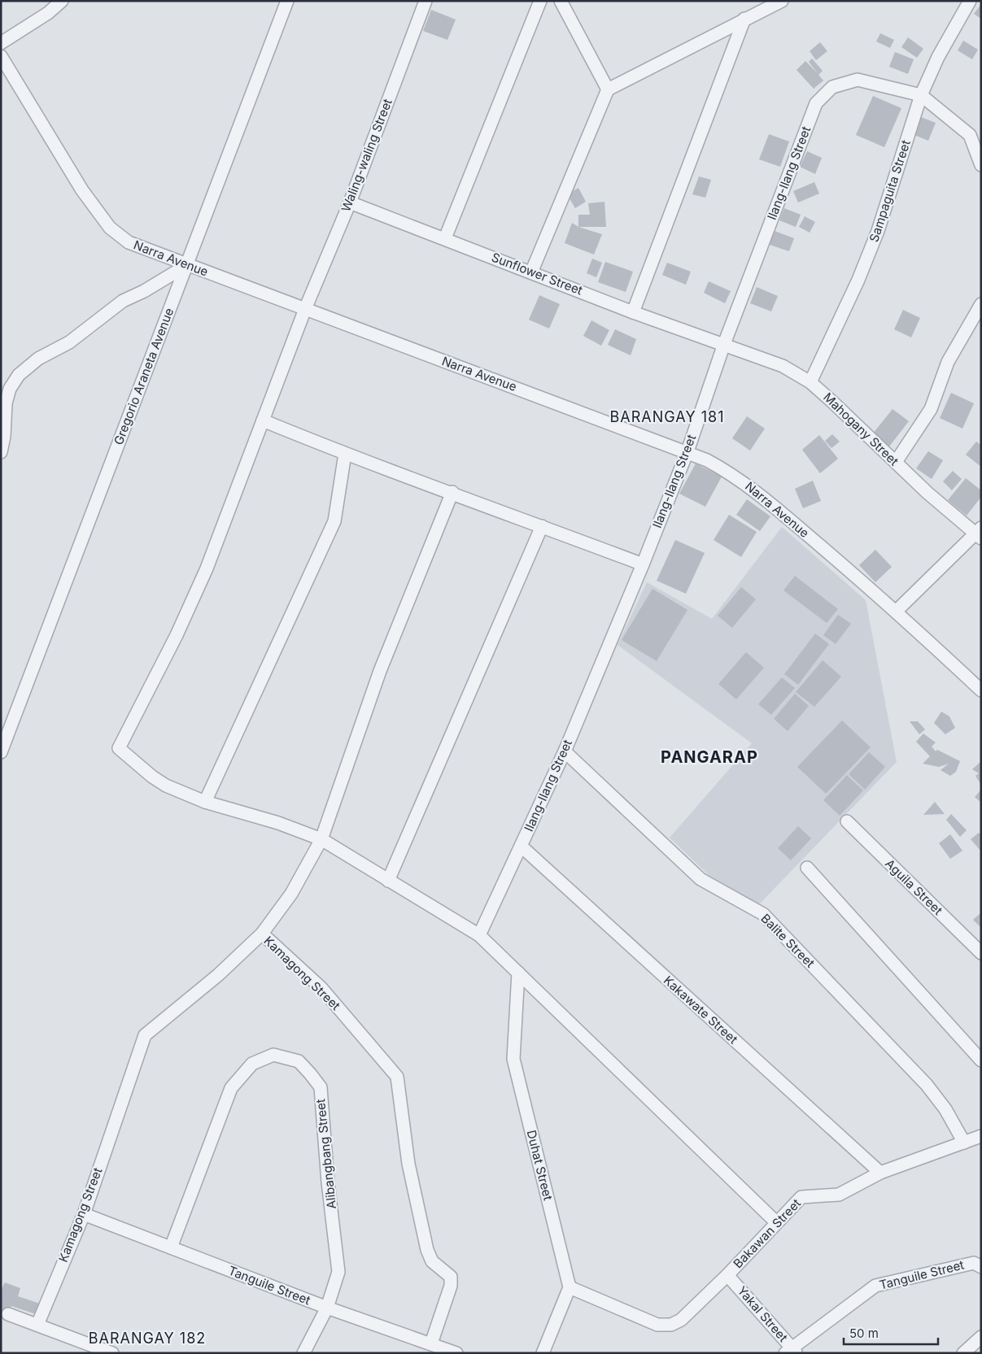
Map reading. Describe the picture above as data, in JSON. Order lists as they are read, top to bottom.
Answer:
{
  "streets": {
    "street": [
      "Waling-waling Street",
      "Ilang-Ilang Street",
      "Sampaguita Street",
      "Narra Avenue",
      "Sunflower Street",
      "Gregorio Araneta Avenue",
      "Mahogany Street",
      "Aguila Street",
      "Balite Street",
      "Kamagong Street",
      "Kakawate Street",
      "Alibangbang Street",
      "Duhat Street",
      "Bakawan Street",
      "Tanguile Street",
      "Yakal Street"
    ]
  },
  "crossings": [
    ["Waling-waling Street", "Narra Avenue"],
    ["Waling-waling Street", "Sunflower Street"],
    ["Ilang-Ilang Street", "Sampaguita Street"],
    ["Ilang-Ilang Street", "Narra Avenue"],
    ["Ilang-Ilang Street", "Sunflower Street"],
    ["Ilang-Ilang Street", "Mahogany Street"],
    ["Ilang-Ilang Street", "Balite Street"],
    ["Ilang-Ilang Street", "Kakawate Street"],
    ["Sampaguita Street", "Mahogany Street"],
    ["Narra Avenue", "Gregorio Araneta Avenue"],
    ["Sunflower Street", "Mahogany Street"],
    ["Balite Street", "Bakawan Street"],
    ["Kamagong Street", "Tanguile Street"],
    ["Kakawate Street", "Bakawan Street"],
    ["Alibangbang Street", "Tanguile Street"],
    ["Duhat Street", "Bakawan Street"],
    ["Bakawan Street", "Yakal Street"],
    ["Tanguile Street", "Yakal Street"]
  ],
  "districts": ["BARANGAY 181", "PANGARAP", "BARANGAY 182"],
  "scale_bar": "50 m"
}
